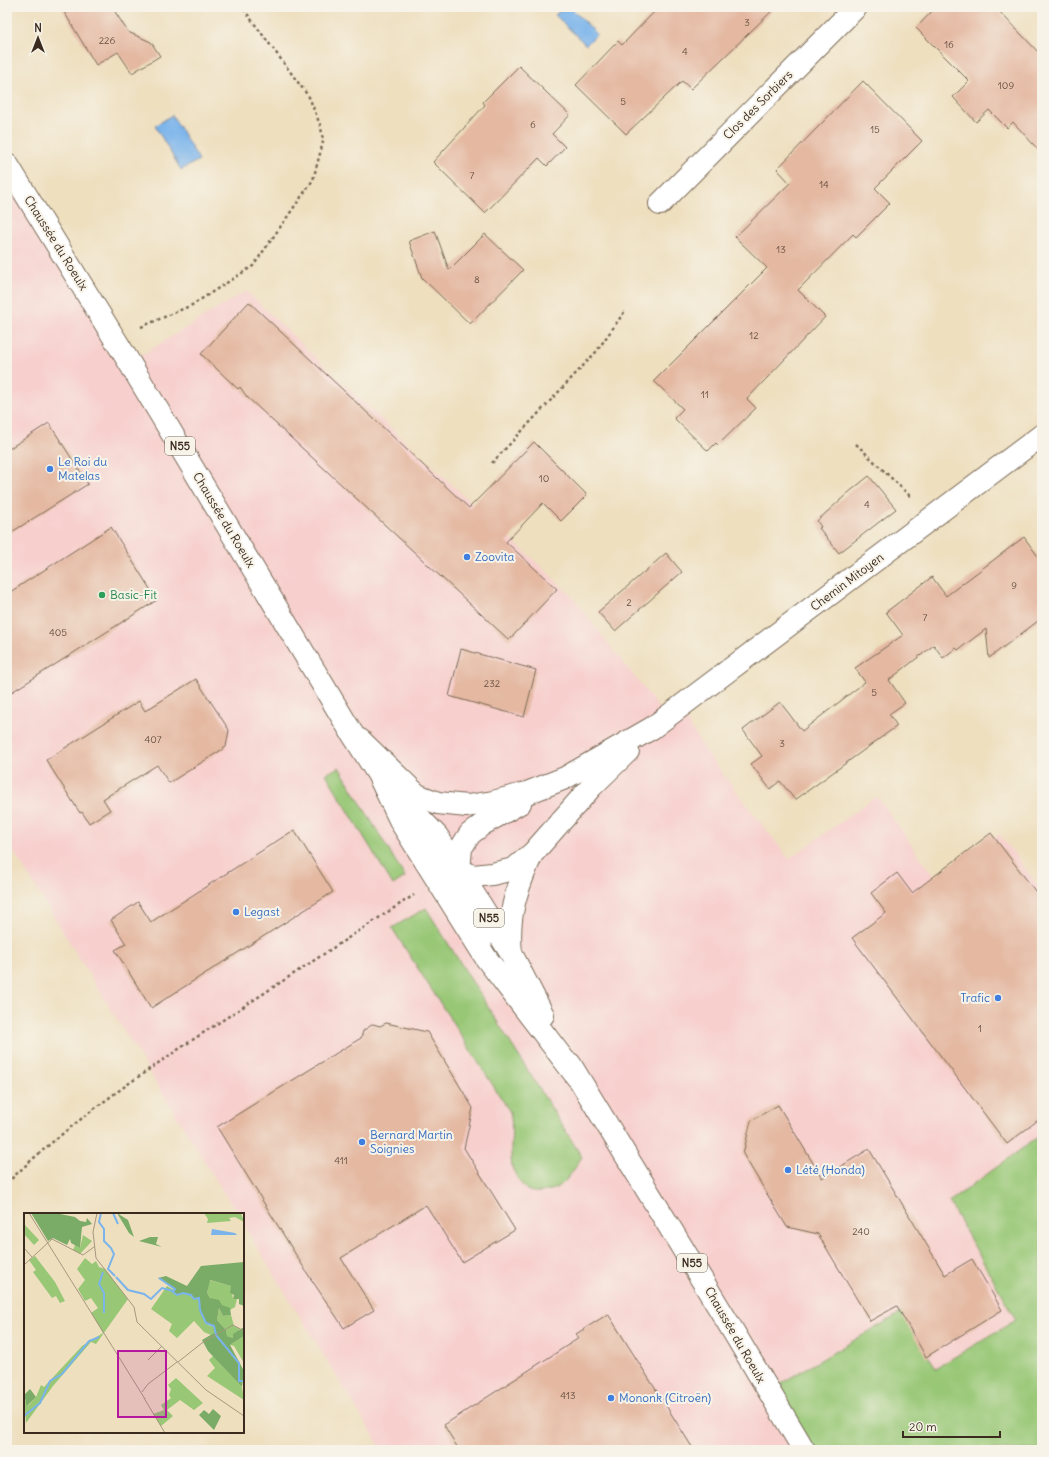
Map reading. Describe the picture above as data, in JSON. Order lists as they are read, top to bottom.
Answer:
{
  "streets": {
    "main road": [
      "Clos des Sorbiers",
      "Chaussée du Roeulx",
      "N55",
      "Chemin Mitoyen"
    ]
  },
  "crossings": [
    ["Chaussée du Roeulx", "N55"]
  ],
  "places": [
    "Le Roi du Matelas",
    "Zoovita",
    "Basic-Fit",
    "Legast",
    "Trafic",
    "Bernard Martin Soignies",
    "Lété (Honda)",
    "Mononk (Citroën)"
  ],
  "house_numbers": [
    "3",
    "226",
    "16",
    "4",
    "109",
    "5",
    "6",
    "15",
    "7",
    "14",
    "13",
    "8",
    "12",
    "11",
    "10",
    "4",
    "9",
    "2",
    "7",
    "405",
    "232",
    "5",
    "407",
    "3",
    "1",
    "411",
    "240",
    "413"
  ],
  "scale_bar": "20 m",
  "north": "top"
}
